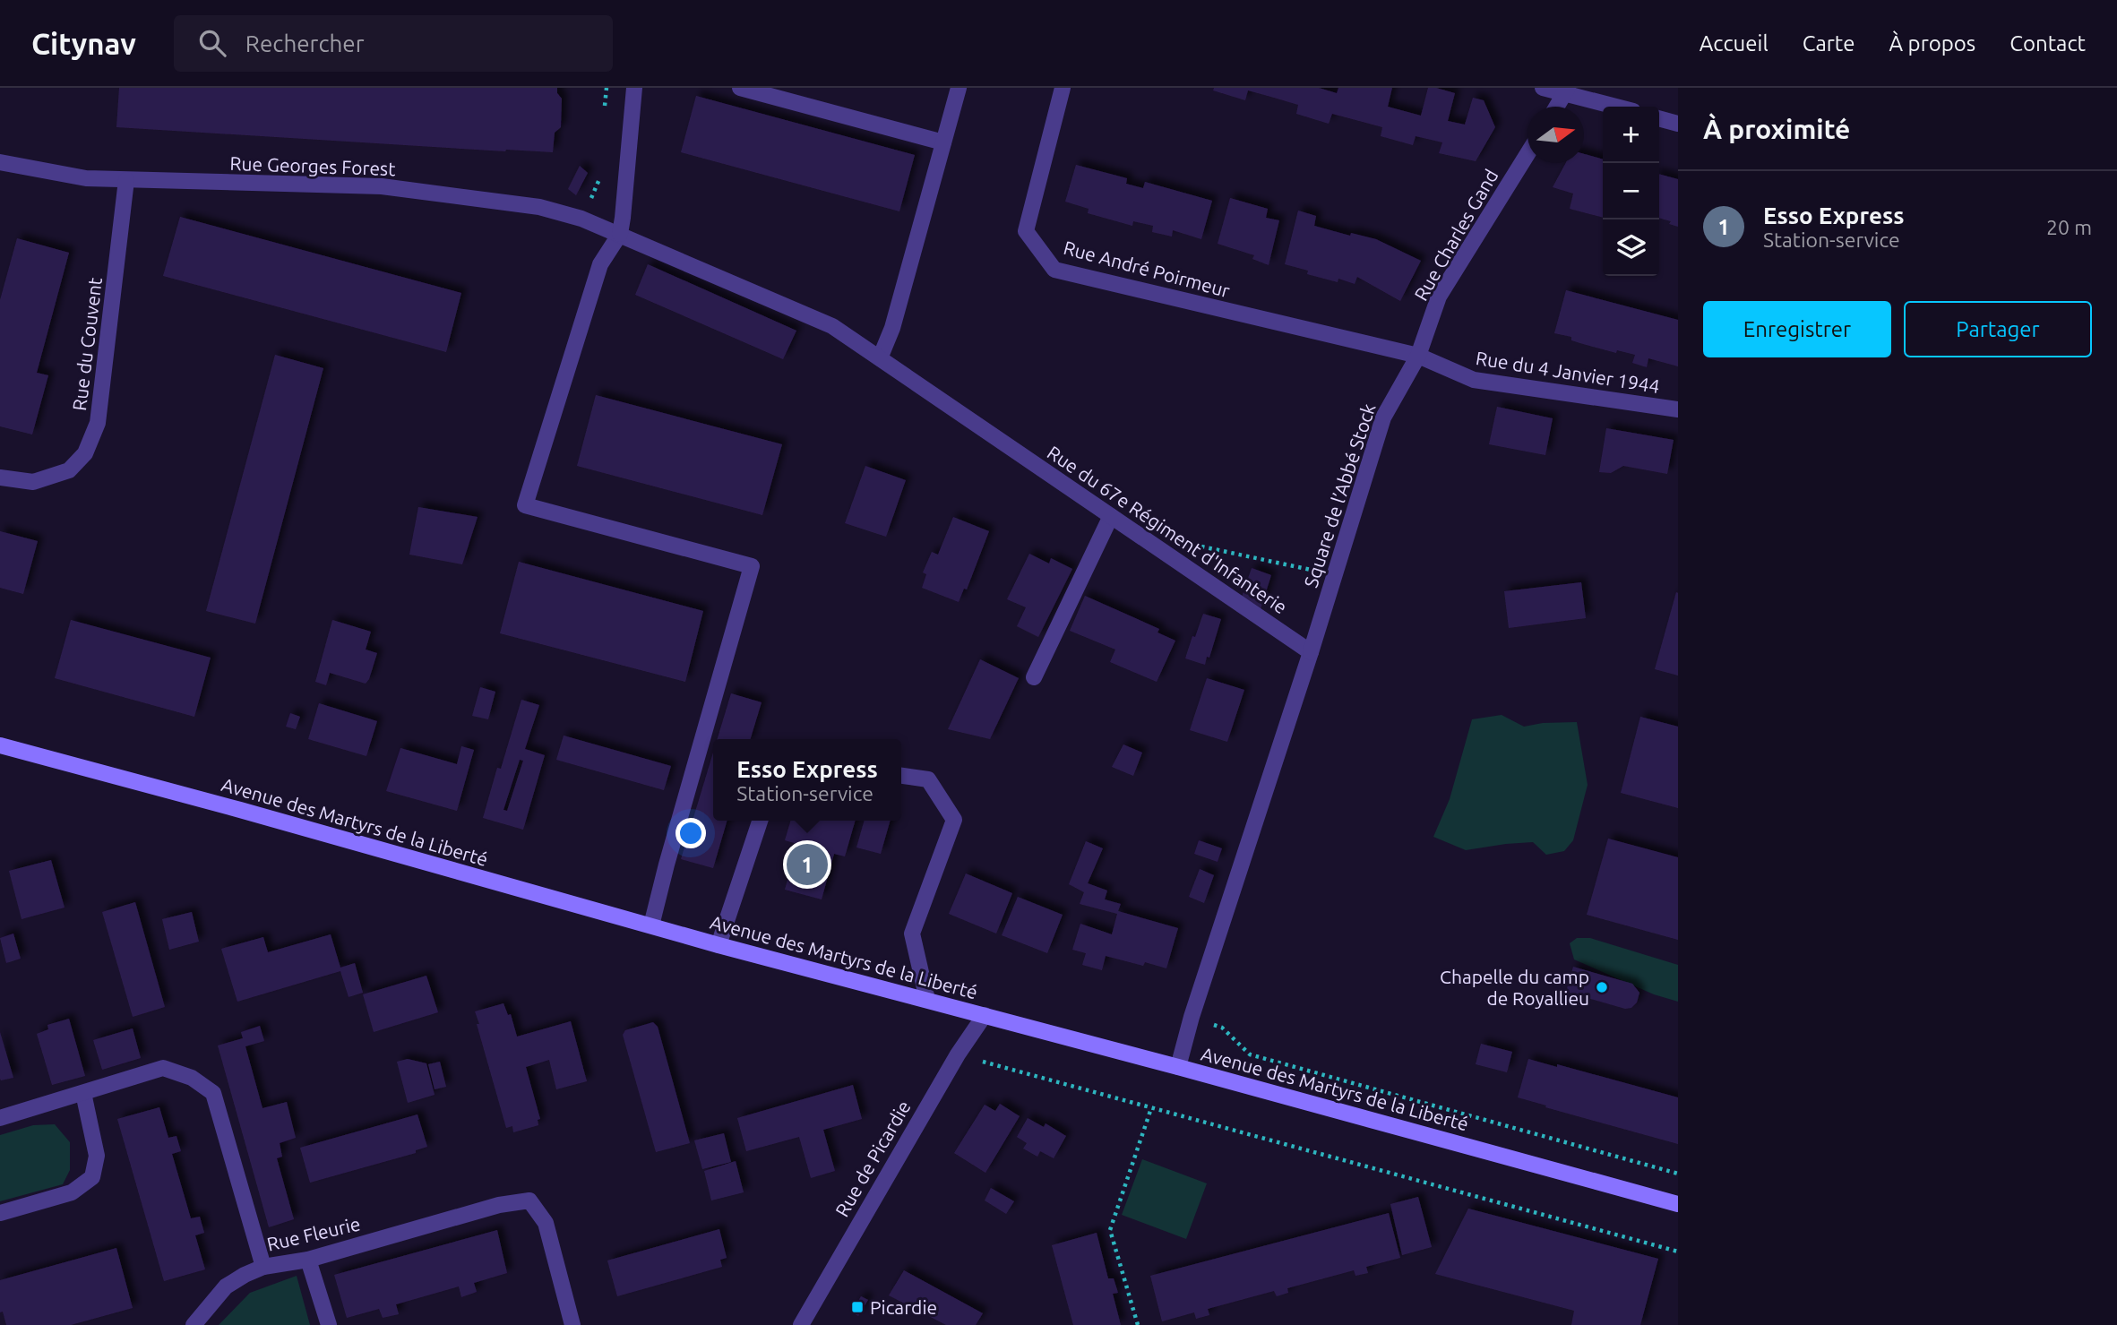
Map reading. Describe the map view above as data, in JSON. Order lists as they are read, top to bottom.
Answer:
{
  "streets": {
    "street": [
      "Rue Georges Forest",
      "Rue Charles Gand",
      "Rue André Poirmeur",
      "Rue du Couvent",
      "Rue du 4 Janvier 1944",
      "Square de l’Abbé Stock",
      "Rue du 67e Régiment d'Infanterie",
      "Avenue des Martyrs de la Liberté",
      "Rue de Picardie",
      "Rue Fleurie"
    ]
  },
  "crossings": [
    ["Rue Georges Forest", "Rue du Couvent"],
    ["Rue Georges Forest", "Rue du 67e Régiment d'Infanterie"],
    ["Rue Charles Gand", "Rue André Poirmeur"],
    ["Rue Charles Gand", "Rue du 4 Janvier 1944"],
    ["Rue Charles Gand", "Square de l’Abbé Stock"],
    ["Rue André Poirmeur", "Rue du 4 Janvier 1944"],
    ["Rue André Poirmeur", "Square de l’Abbé Stock"],
    ["Rue du 4 Janvier 1944", "Square de l’Abbé Stock"],
    ["Square de l’Abbé Stock", "Rue du 67e Régiment d'Infanterie"],
    ["Avenue des Martyrs de la Liberté", "Rue de Picardie"]
  ],
  "places": {
    "other": ["Chapelle du camp de Royallieu"],
    "transit": ["Picardie"]
  },
  "north": "right",
  "page": {
    "header": "Citynav",
    "search": "Rechercher",
    "nav": [
      "Accueil",
      "Carte",
      "À propos",
      "Contact"
    ],
    "heading": "À proximité",
    "map_buttons": ["+", "−"],
    "list": [
      {
        "mark": "1",
        "name": "Esso Express",
        "note": "Station-service",
        "value": "20 m"
      }
    ],
    "buttons": ["Enregistrer", "Partager"],
    "popup": ["Esso Express", "Station-service"],
    "pins": "1"
  }
}
